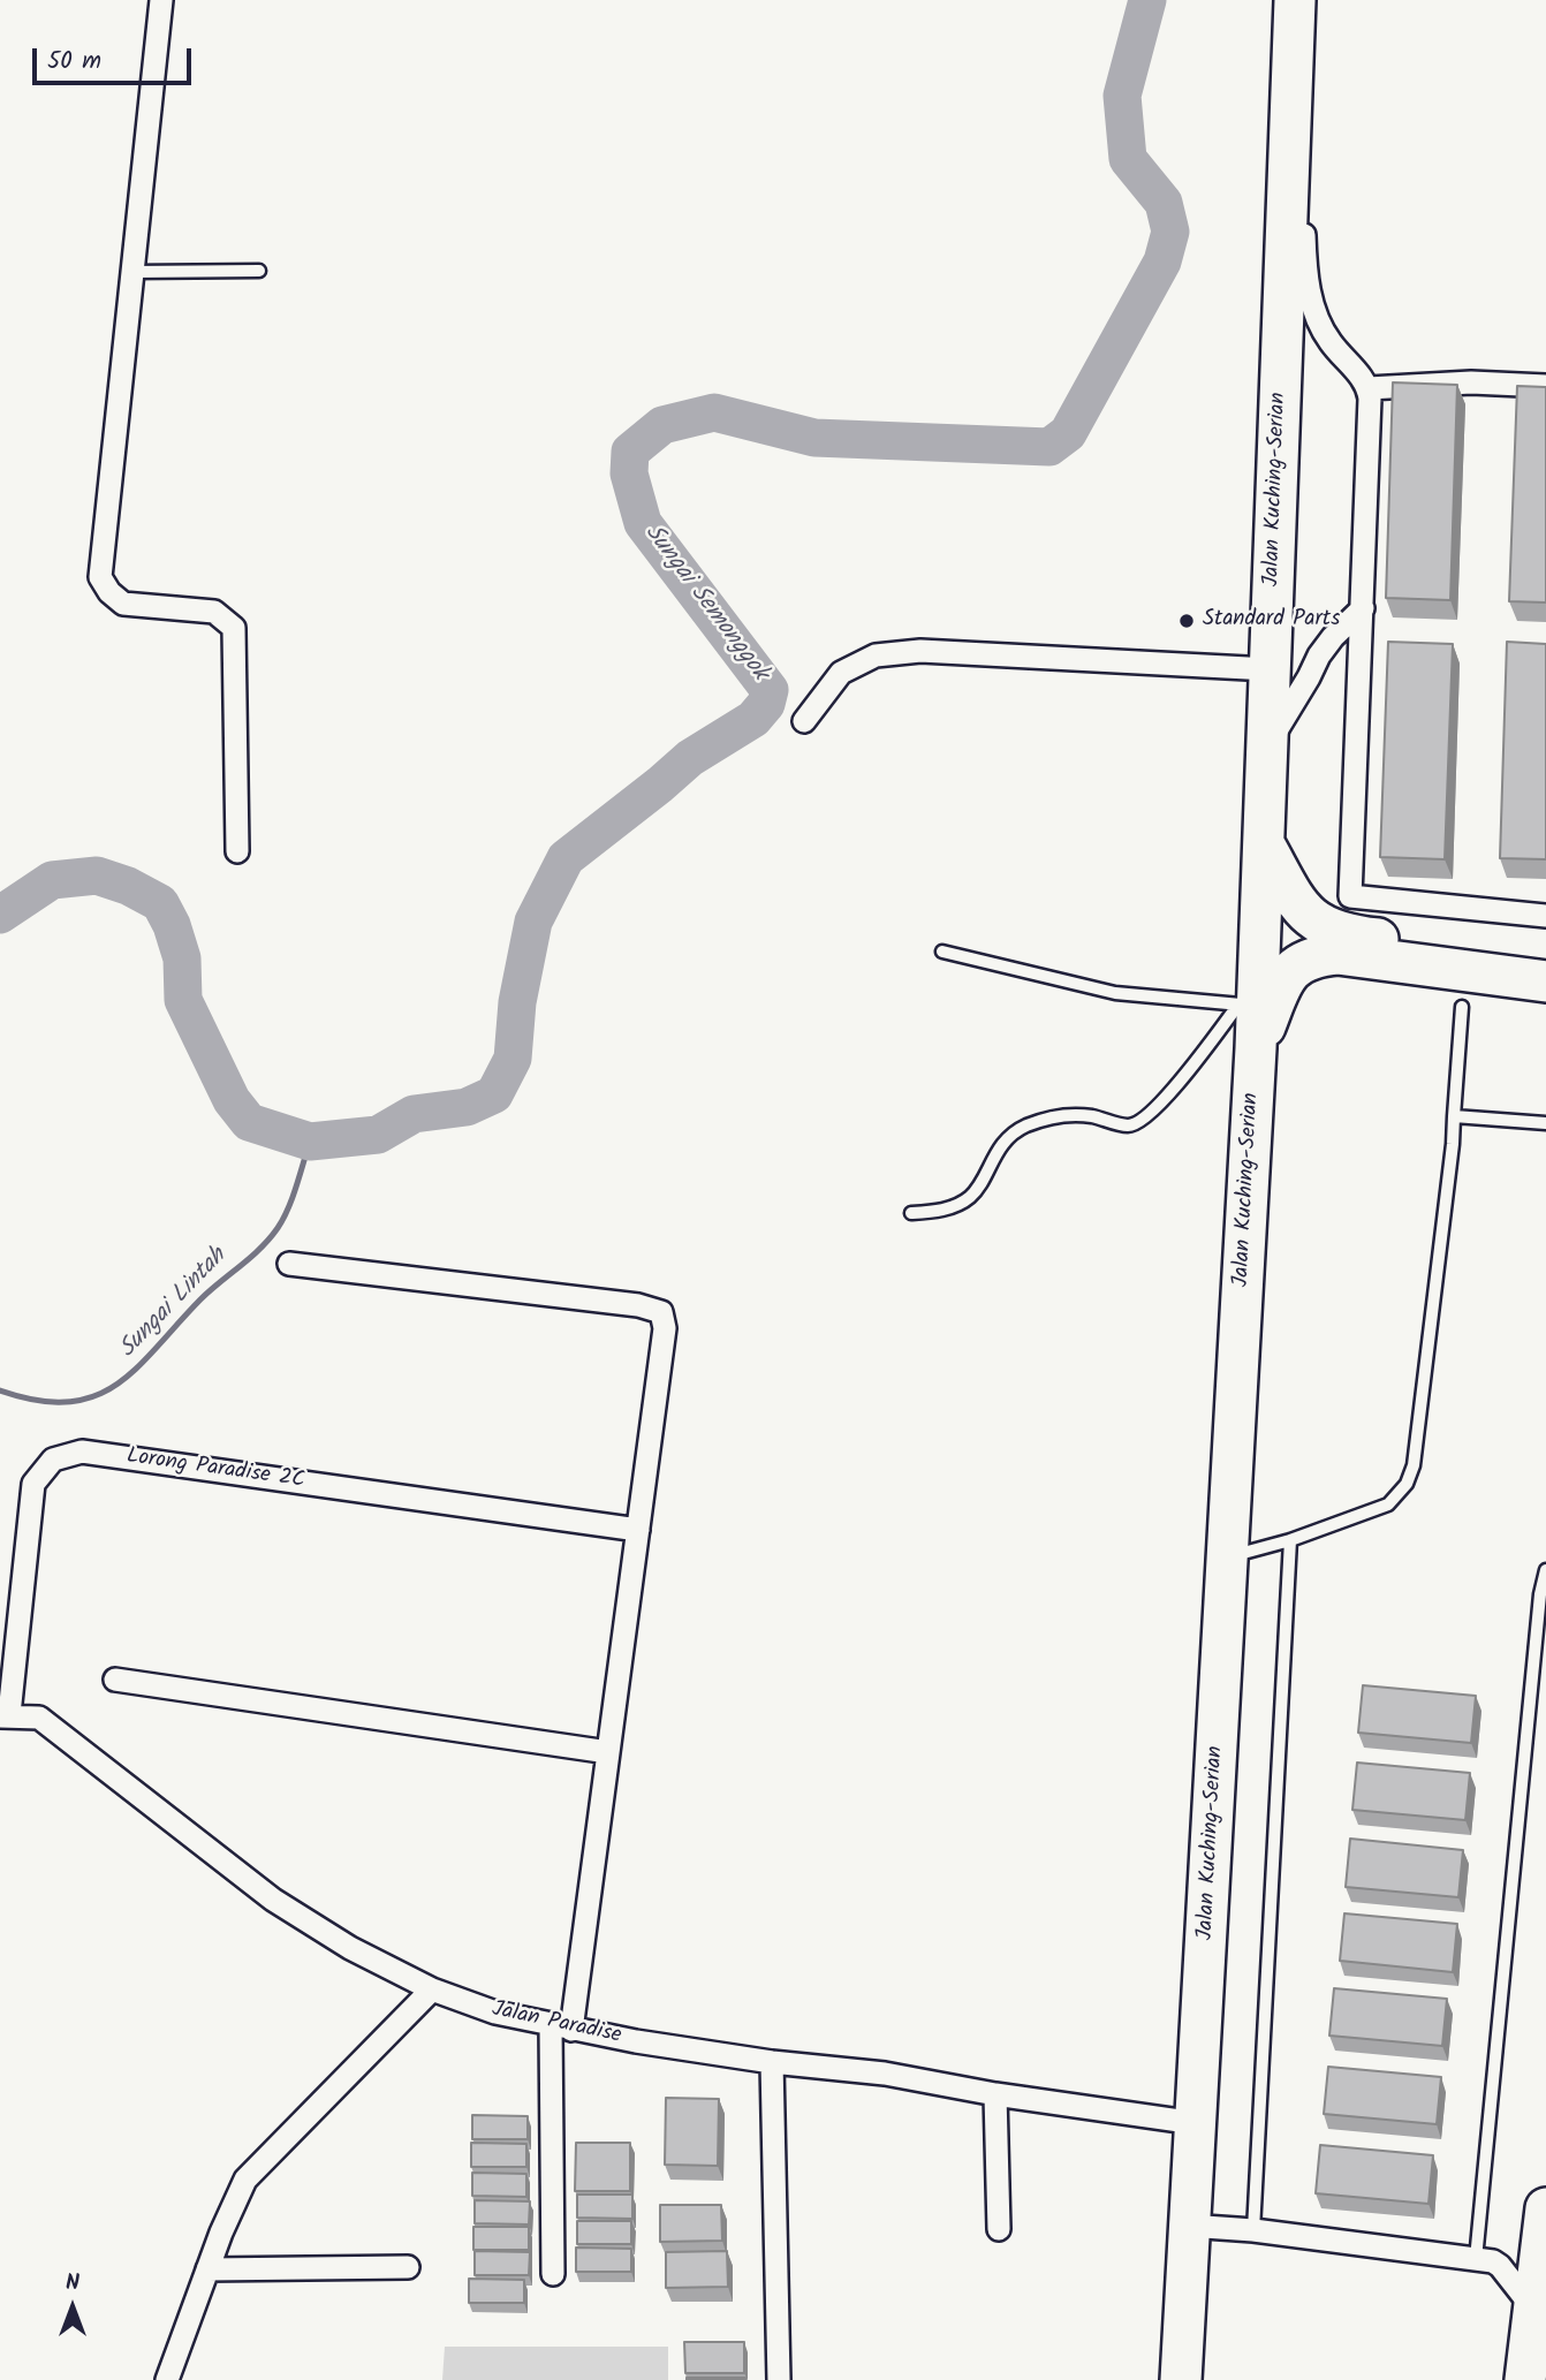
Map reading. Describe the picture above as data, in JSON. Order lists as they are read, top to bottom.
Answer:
{
  "streets": {
    "highway": ["Jalan Kuching-Serian"],
    "street": ["Lorong Paradise 2C", "Jalan Paradise"]
  },
  "crossings": [
    ["Jalan Kuching-Serian", "Jalan Paradise"],
    ["Lorong Paradise 2C", "Jalan Paradise"]
  ],
  "water": ["Sungai Semonggok", "Sungai Lintah"],
  "places": ["Standard Parts"],
  "scale_bar": "50 m",
  "north": "top"
}
